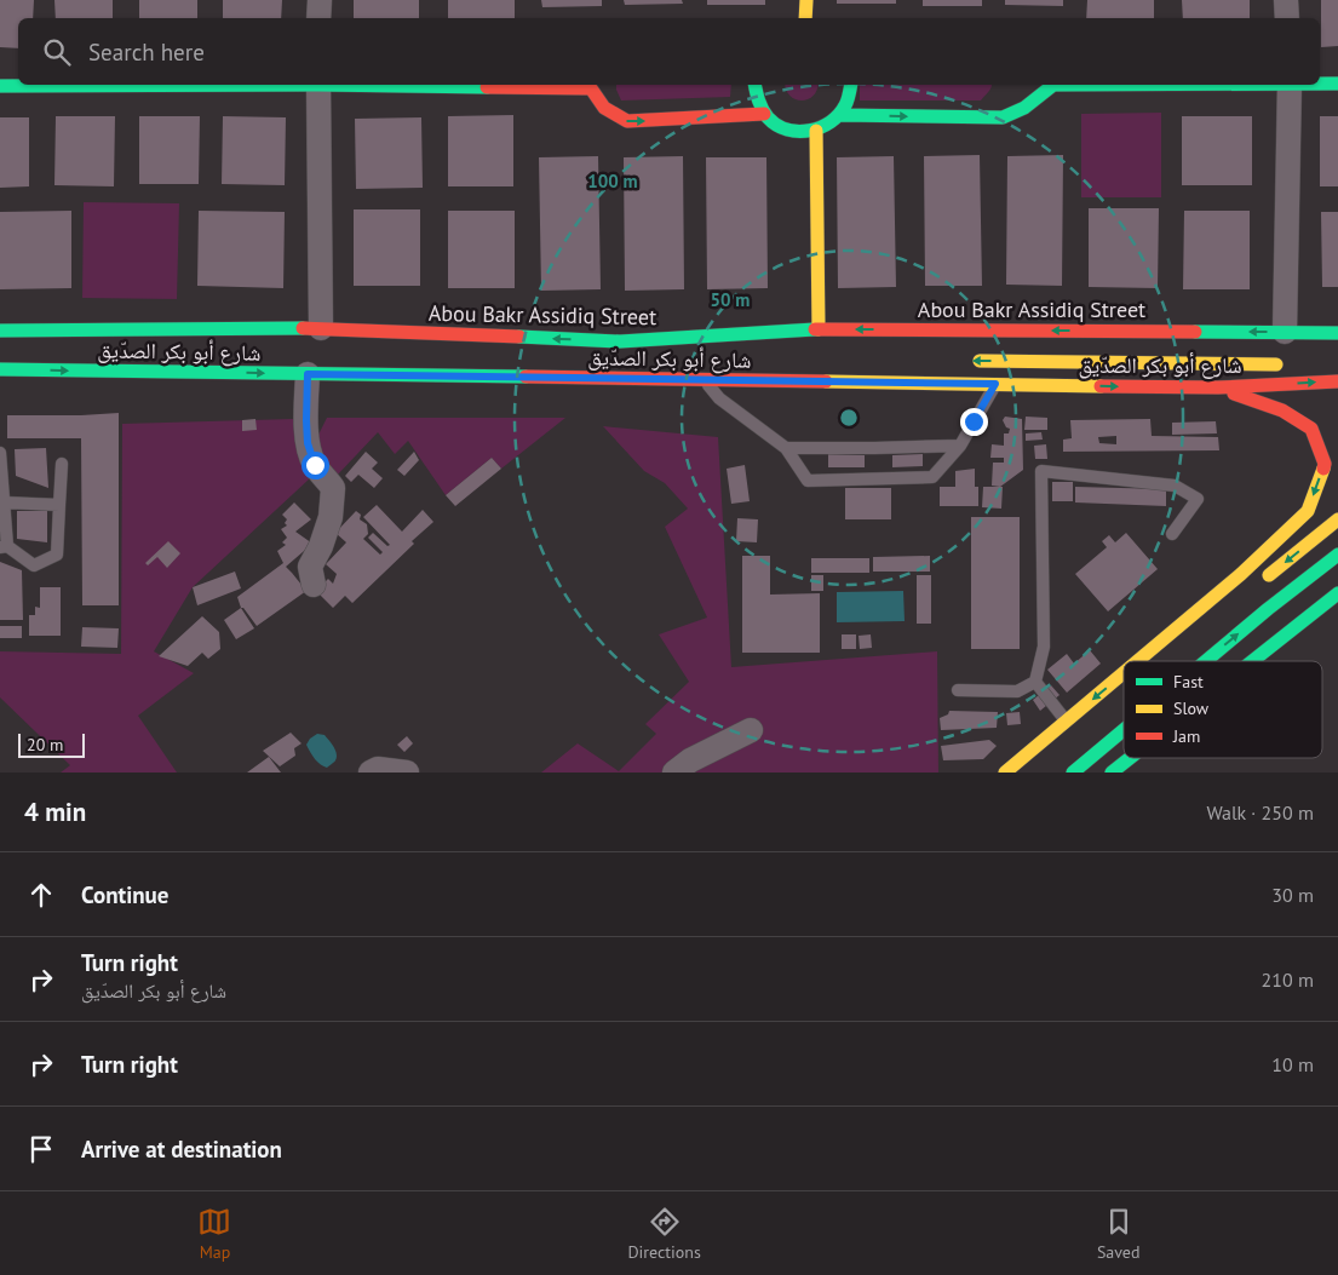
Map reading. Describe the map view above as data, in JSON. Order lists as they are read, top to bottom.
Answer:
{
  "streets": {
    "main road": ["Abou Bakr Assidiq Street", "شارع أبو بكر الصدّيق"]
  },
  "legend": ["Fast", "Slow", "Jam"],
  "scale_bar": "20 m",
  "page": {
    "search": "Search here",
    "scale": "20 m",
    "heading": ["4 min", "Walk · 250 m"],
    "list": [
      ["Continue", "30 m"],
      ["Turn right", "شارع أبو بكر الصدّيق", "210 m"],
      ["Turn right", "10 m"],
      "Arrive at destination"
    ],
    "nav": ["Map", "Directions", "Saved"]
  },
  "rings": ["100 m", "50 m"]
}
